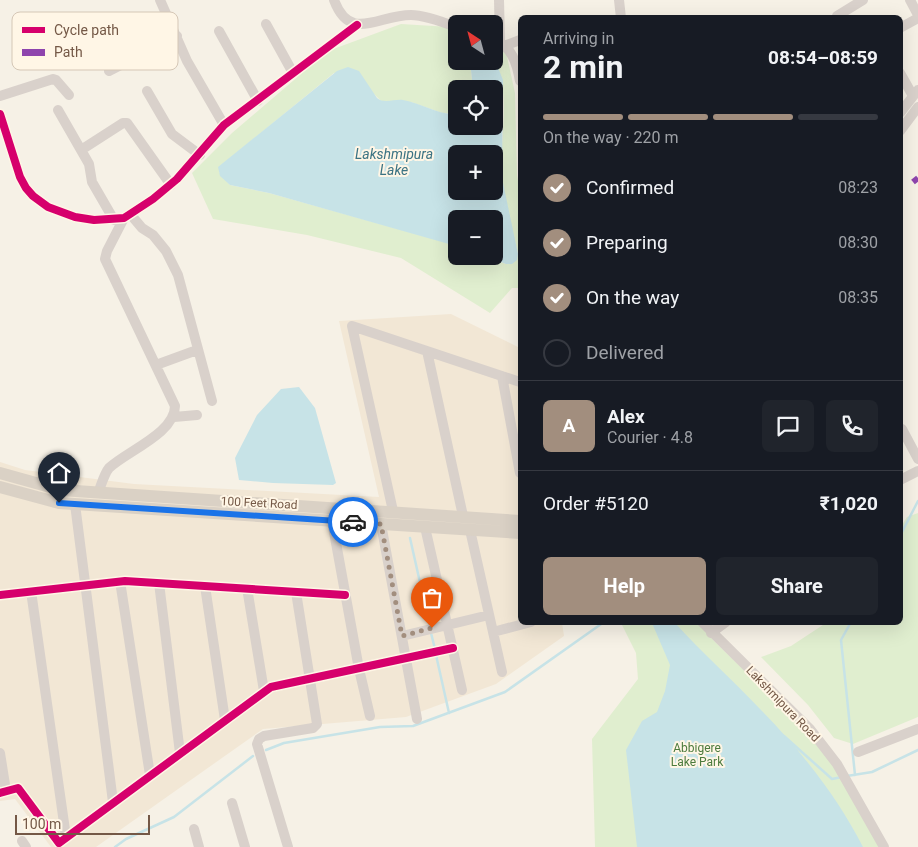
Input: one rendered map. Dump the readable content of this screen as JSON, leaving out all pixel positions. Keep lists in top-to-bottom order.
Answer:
{
  "streets": {
    "main road": ["100 Feet Road"],
    "street": ["Lakshmipura Road"]
  },
  "water": ["Lakshmipura Lake"],
  "parks": ["Abbigere Lake Park"],
  "legend": ["Cycle path", "Path"],
  "scale_bar": "100 m",
  "north": "top left",
  "page": {
    "map_buttons": ["+", "−"],
    "heading": ["2 min", "Arriving in", "08:54–08:59"],
    "panel": [
      "Alex",
      "Courier · 4.8",
      "Order #5120",
      "₹1,020"
    ],
    "bar": "On the way · 220 m",
    "list": [
      ["Confirmed", "08:23"],
      ["Preparing", "08:30"],
      ["On the way", "08:35"],
      "Delivered"
    ],
    "round": "A",
    "buttons": ["Help", "Share"],
    "scale": "100 m"
  }
}
